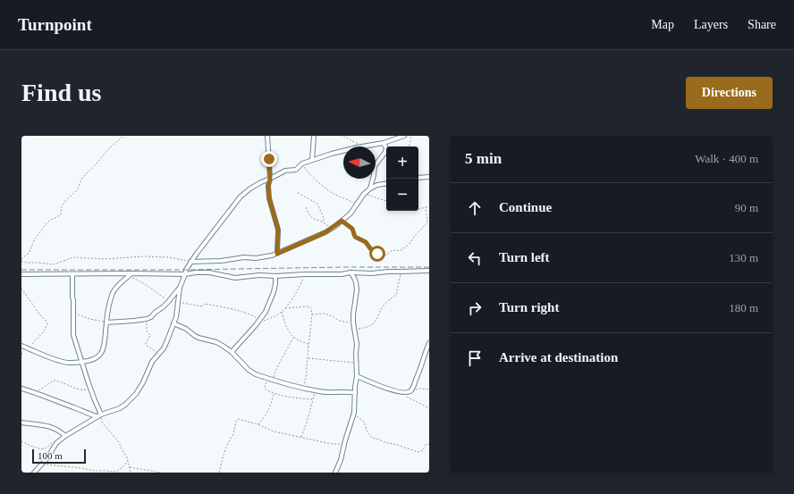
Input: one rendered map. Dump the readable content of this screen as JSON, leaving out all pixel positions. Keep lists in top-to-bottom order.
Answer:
{
  "scale_bar": "100 m",
  "north": "left",
  "page": {
    "header": "Turnpoint",
    "nav": ["Map", "Layers", "Share"],
    "buttons": "Directions",
    "title": "Find us",
    "heading": ["5 min", "Walk · 400 m"],
    "map_buttons": ["+", "−"],
    "list": [
      ["Continue", "90 m"],
      ["Turn left", "130 m"],
      ["Turn right", "180 m"],
      "Arrive at destination"
    ],
    "scale": "100 m"
  }
}
